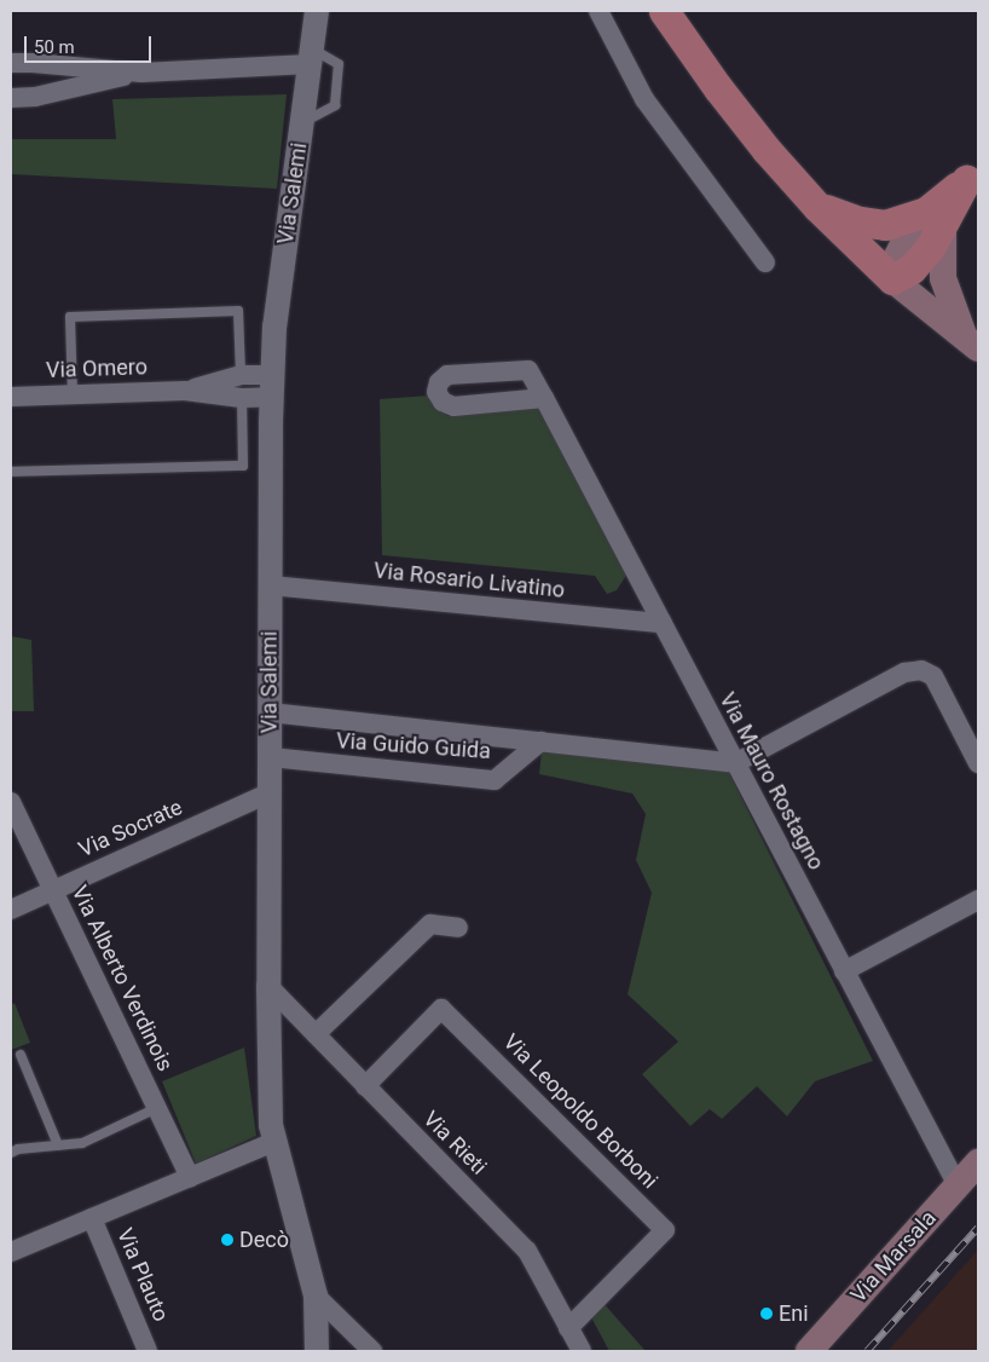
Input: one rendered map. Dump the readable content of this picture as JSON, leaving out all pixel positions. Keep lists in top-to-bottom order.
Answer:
{
  "streets": {
    "main road": ["Via Marsala"],
    "street": [
      "Via Salemi",
      "Via Omero",
      "Via Rosario Livatino",
      "Via Guido Guida",
      "Via Mauro Rostagno",
      "Via Socrate",
      "Via Alberto Verdinois",
      "Via Leopoldo Borboni",
      "Via Rieti",
      "Via Plauto"
    ]
  },
  "crossings": [
    ["Via Salemi", "Via Rosario Livatino"],
    ["Via Salemi", "Via Guido Guida"],
    ["Via Salemi", "Via Socrate"],
    ["Via Salemi", "Via Rieti"],
    ["Via Rosario Livatino", "Via Mauro Rostagno"],
    ["Via Guido Guida", "Via Mauro Rostagno"],
    ["Via Mauro Rostagno", "Via Marsala"],
    ["Via Socrate", "Via Alberto Verdinois"],
    ["Via Leopoldo Borboni", "Via Rieti"]
  ],
  "places": ["Decò", "Eni"],
  "scale_bar": "50 m"
}
